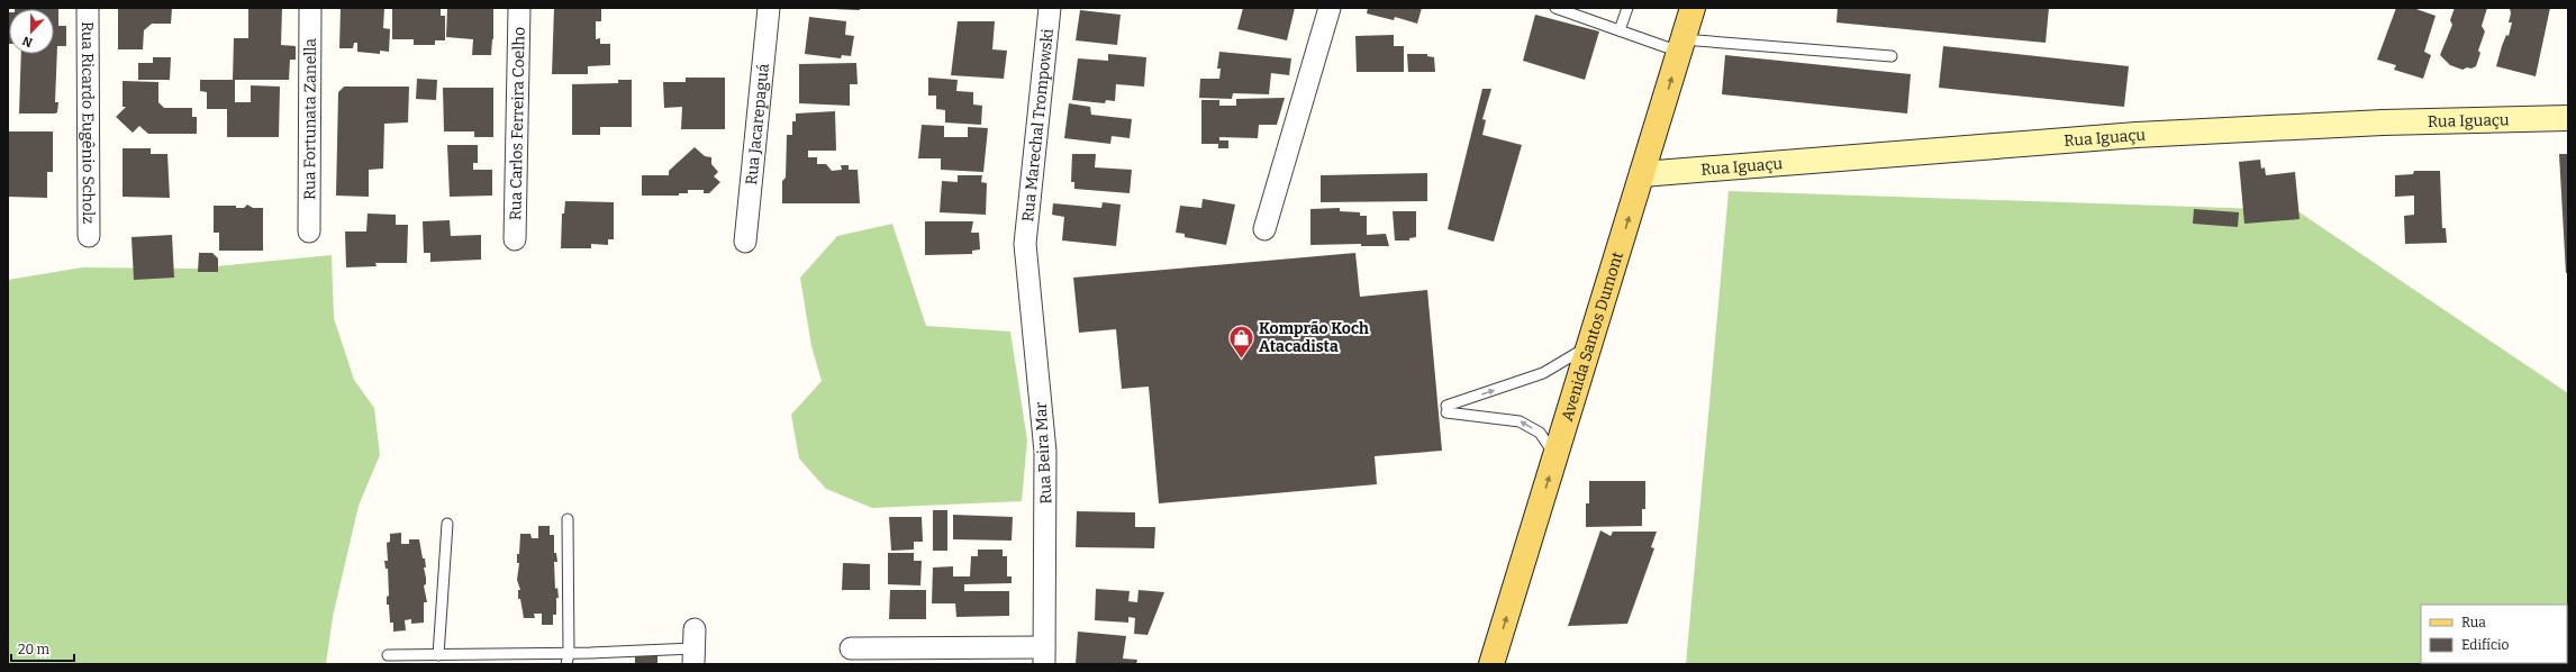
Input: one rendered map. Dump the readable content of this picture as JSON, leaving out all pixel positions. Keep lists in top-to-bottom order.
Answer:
{
  "streets": {
    "main road": ["Avenida Santos Dumont"],
    "street": [
      "Rua Fortunata Zanella",
      "Rua Iguaçu",
      "Rua Ricardo Eugênio Scholz",
      "Rua Carlos Ferreira Coelho",
      "Rua Jacarepaguá",
      "Rua Marechal Trompowski",
      "Rua Beira Mar"
    ]
  },
  "crossings": [
    ["Rua Iguaçu", "Avenida Santos Dumont"],
    ["Rua Marechal Trompowski", "Rua Beira Mar"]
  ],
  "one_way": ["Avenida Santos Dumont"],
  "places": {
    "shop": ["Komprão Koch Atacadista"]
  },
  "legend": ["Rua", "Edifício"],
  "scale_bar": "20 m",
  "north": "bottom"
}
